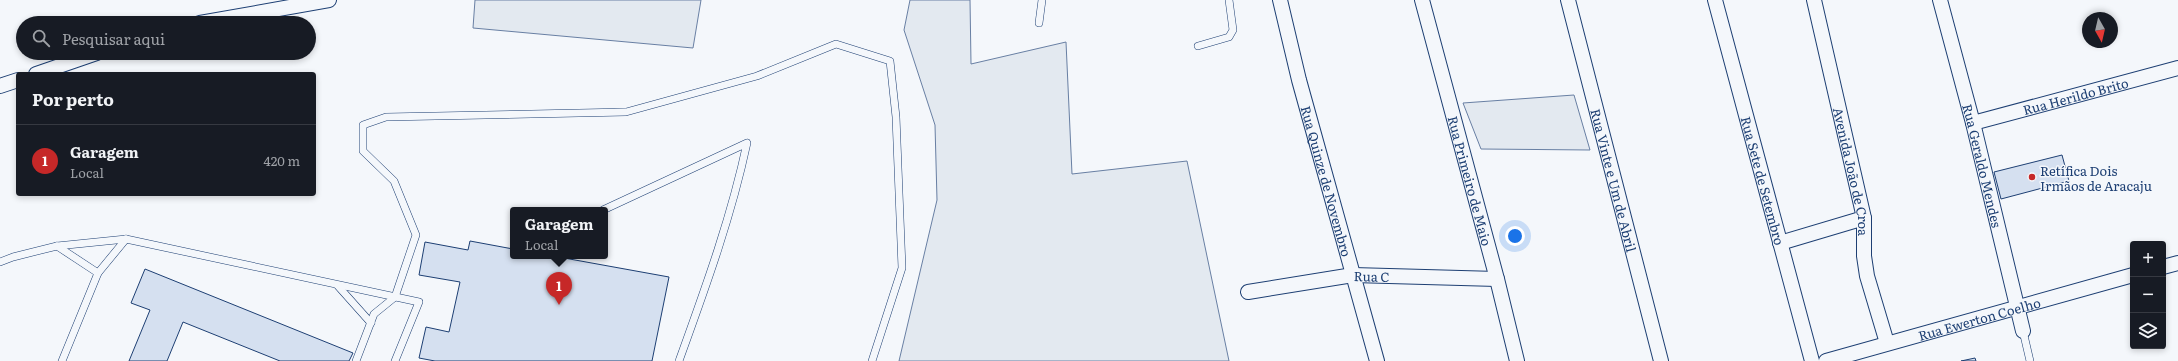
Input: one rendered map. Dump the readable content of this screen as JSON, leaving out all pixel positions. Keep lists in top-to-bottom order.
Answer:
{
  "streets": {
    "street": [
      "Rua Herildo Brito",
      "Rua Geraldo Mendes",
      "Avenida João de Croa",
      "Rua Primeiro de Maio",
      "Rua Vinte e Um de Abril",
      "Rua Quinze de Novembro",
      "Rua Sete de Setembro",
      "Rua C",
      "Rua Ewerton Coelho"
    ]
  },
  "crossings": [
    ["Rua Herildo Brito", "Rua Geraldo Mendes"],
    ["Rua Geraldo Mendes", "Rua Ewerton Coelho"],
    ["Avenida João de Croa", "Rua Ewerton Coelho"],
    ["Rua Primeiro de Maio", "Rua C"],
    ["Rua Quinze de Novembro", "Rua C"]
  ],
  "places": ["Retífica Dois Irmãos de Aracaju"],
  "north": "bottom",
  "page": {
    "search": "Pesquisar aqui",
    "heading": "Por perto",
    "list": [
      {
        "mark": "1",
        "name": "Garagem",
        "note": "Local",
        "value": "420 m"
      }
    ],
    "popup": ["Garagem", "Local"],
    "map_buttons": ["+", "−"],
    "pins": "1"
  }
}
